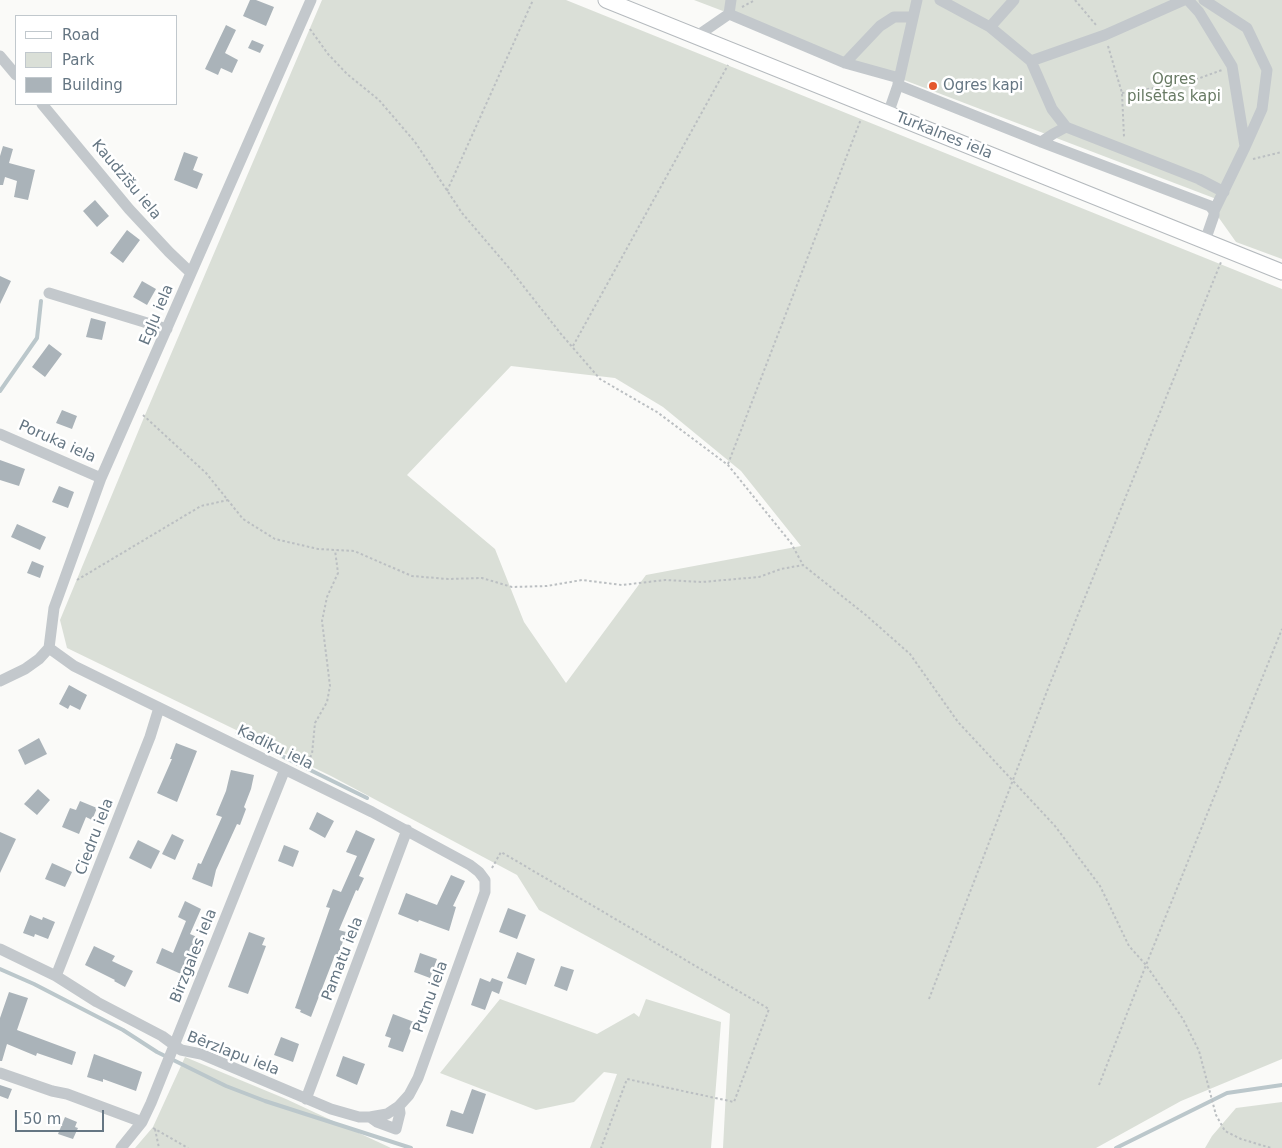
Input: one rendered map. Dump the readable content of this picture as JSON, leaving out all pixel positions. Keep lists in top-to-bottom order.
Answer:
{
  "streets": {
    "main road": ["Turkalnes iela"],
    "street": [
      "Kaudzīšu iela",
      "Egļu iela",
      "Poruka iela",
      "Kadiķu iela",
      "Ciedru iela",
      "Birzgales iela",
      "Pamatu iela",
      "Putnu iela",
      "Bērzlapu iela"
    ]
  },
  "crossings": [
    ["Kaudzīšu iela", "Egļu iela"],
    ["Egļu iela", "Poruka iela"],
    ["Egļu iela", "Kadiķu iela"],
    ["Kadiķu iela", "Ciedru iela"],
    ["Kadiķu iela", "Birzgales iela"],
    ["Kadiķu iela", "Pamatu iela"],
    ["Kadiķu iela", "Putnu iela"],
    ["Ciedru iela", "Bērzlapu iela"],
    ["Birzgales iela", "Bērzlapu iela"],
    ["Pamatu iela", "Bērzlapu iela"],
    ["Putnu iela", "Bērzlapu iela"]
  ],
  "parks": ["Ogres pilsētas kapi"],
  "places": ["Ogres kapi"],
  "legend": ["Road", "Park", "Building"],
  "scale_bar": "50 m"
}
